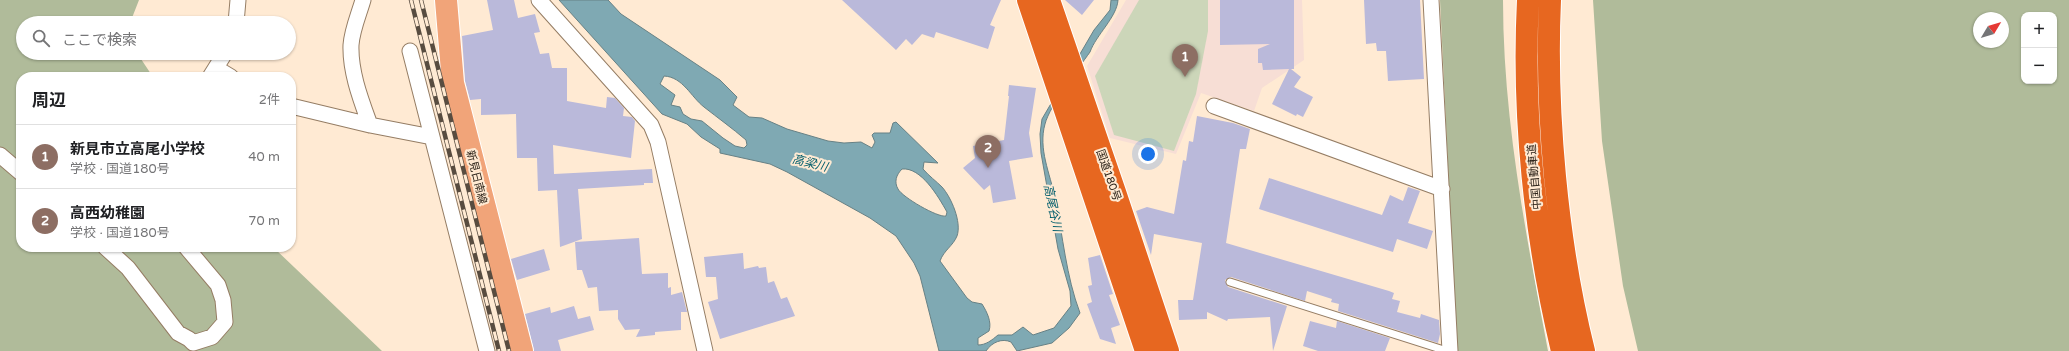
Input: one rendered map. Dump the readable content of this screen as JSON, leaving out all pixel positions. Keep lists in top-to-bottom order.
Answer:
{
  "streets": {
    "highway": ["国道180号", "中国自動車道"],
    "main road": ["新見日南線"]
  },
  "water": ["高梁川", "高尾谷川"],
  "north": "top right",
  "page": {
    "map_buttons": ["+", "−"],
    "search": "ここで検索",
    "pins": ["1", "2"],
    "heading": ["周辺", "2件"],
    "list": [
      {
        "mark": "1",
        "name": "新見市立高尾小学校",
        "note": "学校 · 国道180号",
        "value": "40 m"
      },
      {
        "mark": "2",
        "name": "高西幼稚園",
        "note": "学校 · 国道180号",
        "value": "70 m"
      }
    ]
  }
}
